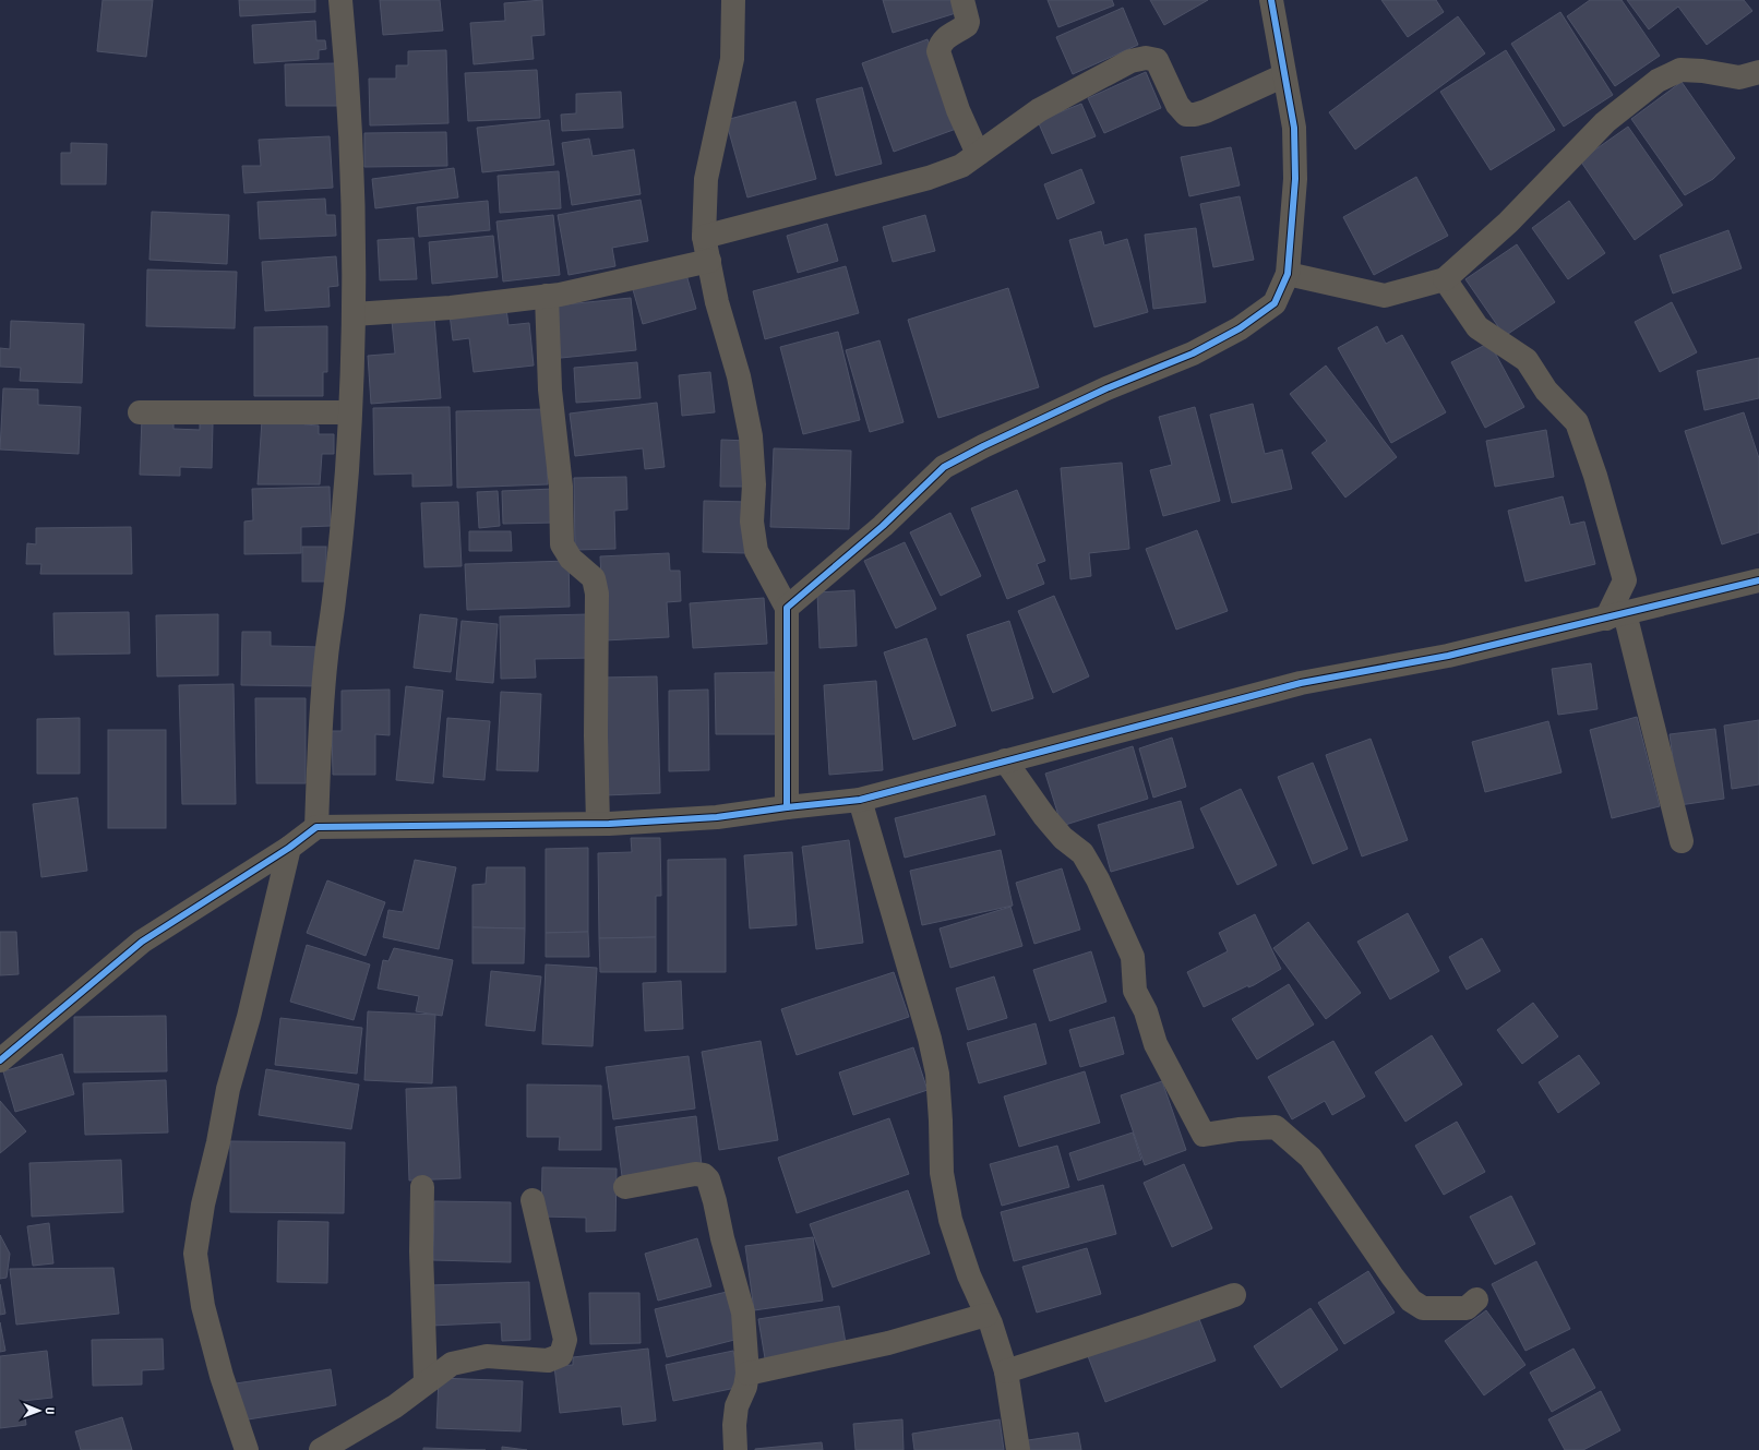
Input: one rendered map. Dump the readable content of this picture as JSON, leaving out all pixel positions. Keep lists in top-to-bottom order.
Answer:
{
  "north": "right"
}
